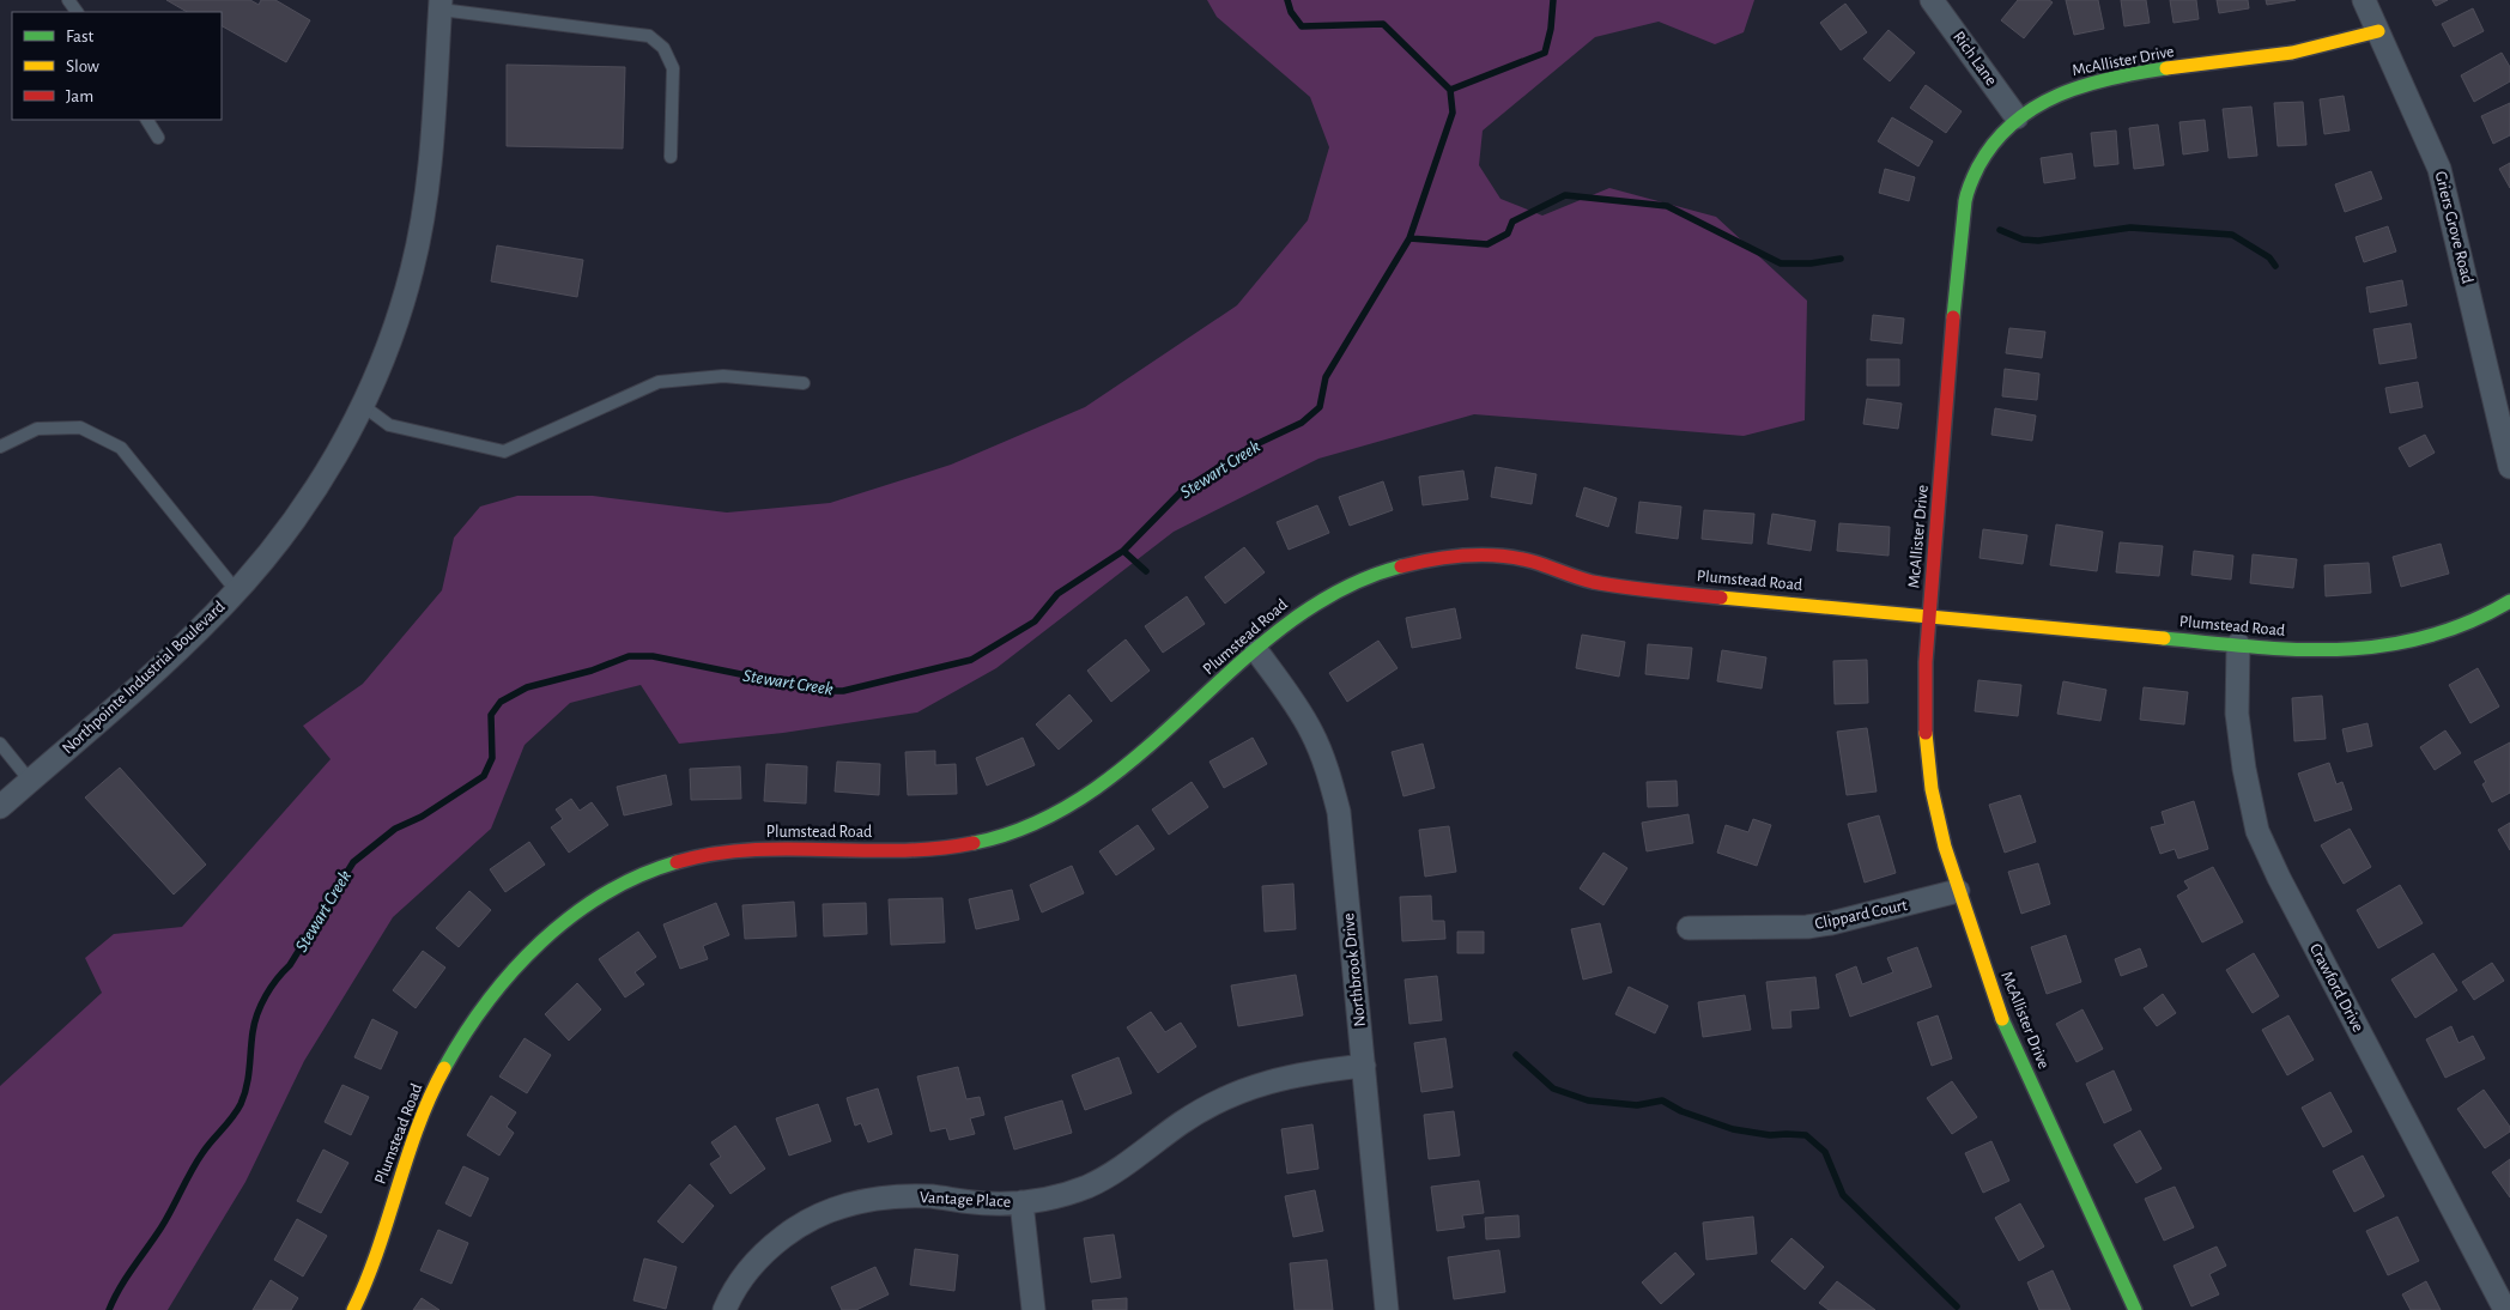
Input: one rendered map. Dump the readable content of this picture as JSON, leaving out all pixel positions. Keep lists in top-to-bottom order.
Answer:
{
  "streets": {
    "street": [
      "Rich Lane",
      "McAllister Drive",
      "Griers Grove Road",
      "Plumstead Road",
      "Northpointe Industrial Boulevard",
      "Clippard Court",
      "Northbrook Drive",
      "Crawford Drive",
      "Vantage Place"
    ]
  },
  "crossings": [
    ["Rich Lane", "McAllister Drive"],
    ["McAllister Drive", "Griers Grove Road"],
    ["McAllister Drive", "Plumstead Road"],
    ["McAllister Drive", "Clippard Court"],
    ["Plumstead Road", "Northbrook Drive"],
    ["Plumstead Road", "Crawford Drive"],
    ["Northbrook Drive", "Vantage Place"]
  ],
  "water": ["Stewart Creek"],
  "legend": ["Fast", "Slow", "Jam"]
}
